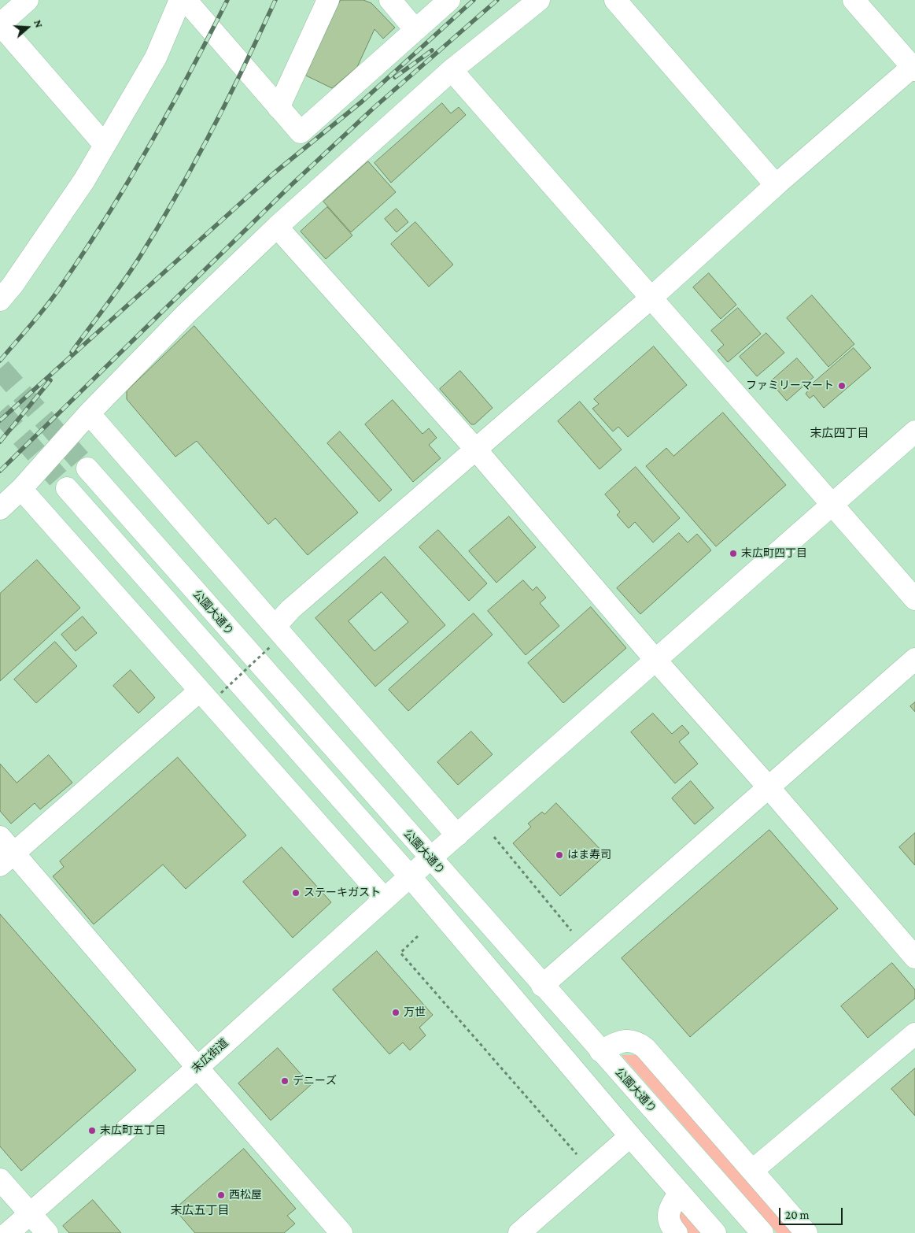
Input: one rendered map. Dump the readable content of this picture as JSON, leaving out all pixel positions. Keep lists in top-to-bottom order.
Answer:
{
  "streets": {
    "street": ["公園大通り", "末広街道"]
  },
  "crossings": [
    ["公園大通り", "末広街道"]
  ],
  "districts": ["末広四丁目", "末広五丁目"],
  "places": [
    "ファミリーマート",
    "末広町四丁目",
    "はま寿司",
    "ステーキガスト",
    "万世",
    "デニーズ",
    "末広町五丁目",
    "西松屋"
  ],
  "scale_bar": "20 m",
  "north": "right"
}
